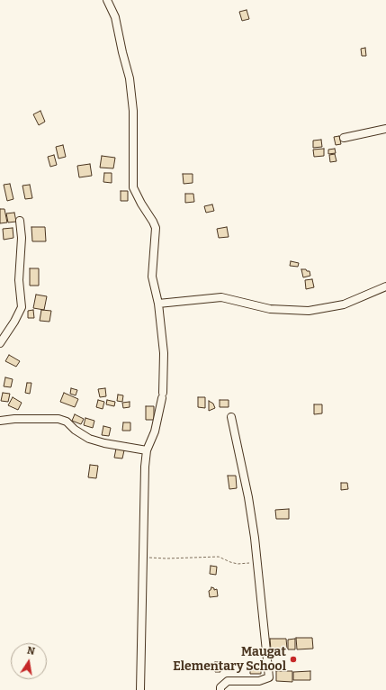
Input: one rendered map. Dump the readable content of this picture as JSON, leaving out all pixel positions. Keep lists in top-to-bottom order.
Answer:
{
  "places": ["Maugat Elementary School"],
  "north": "top"
}
